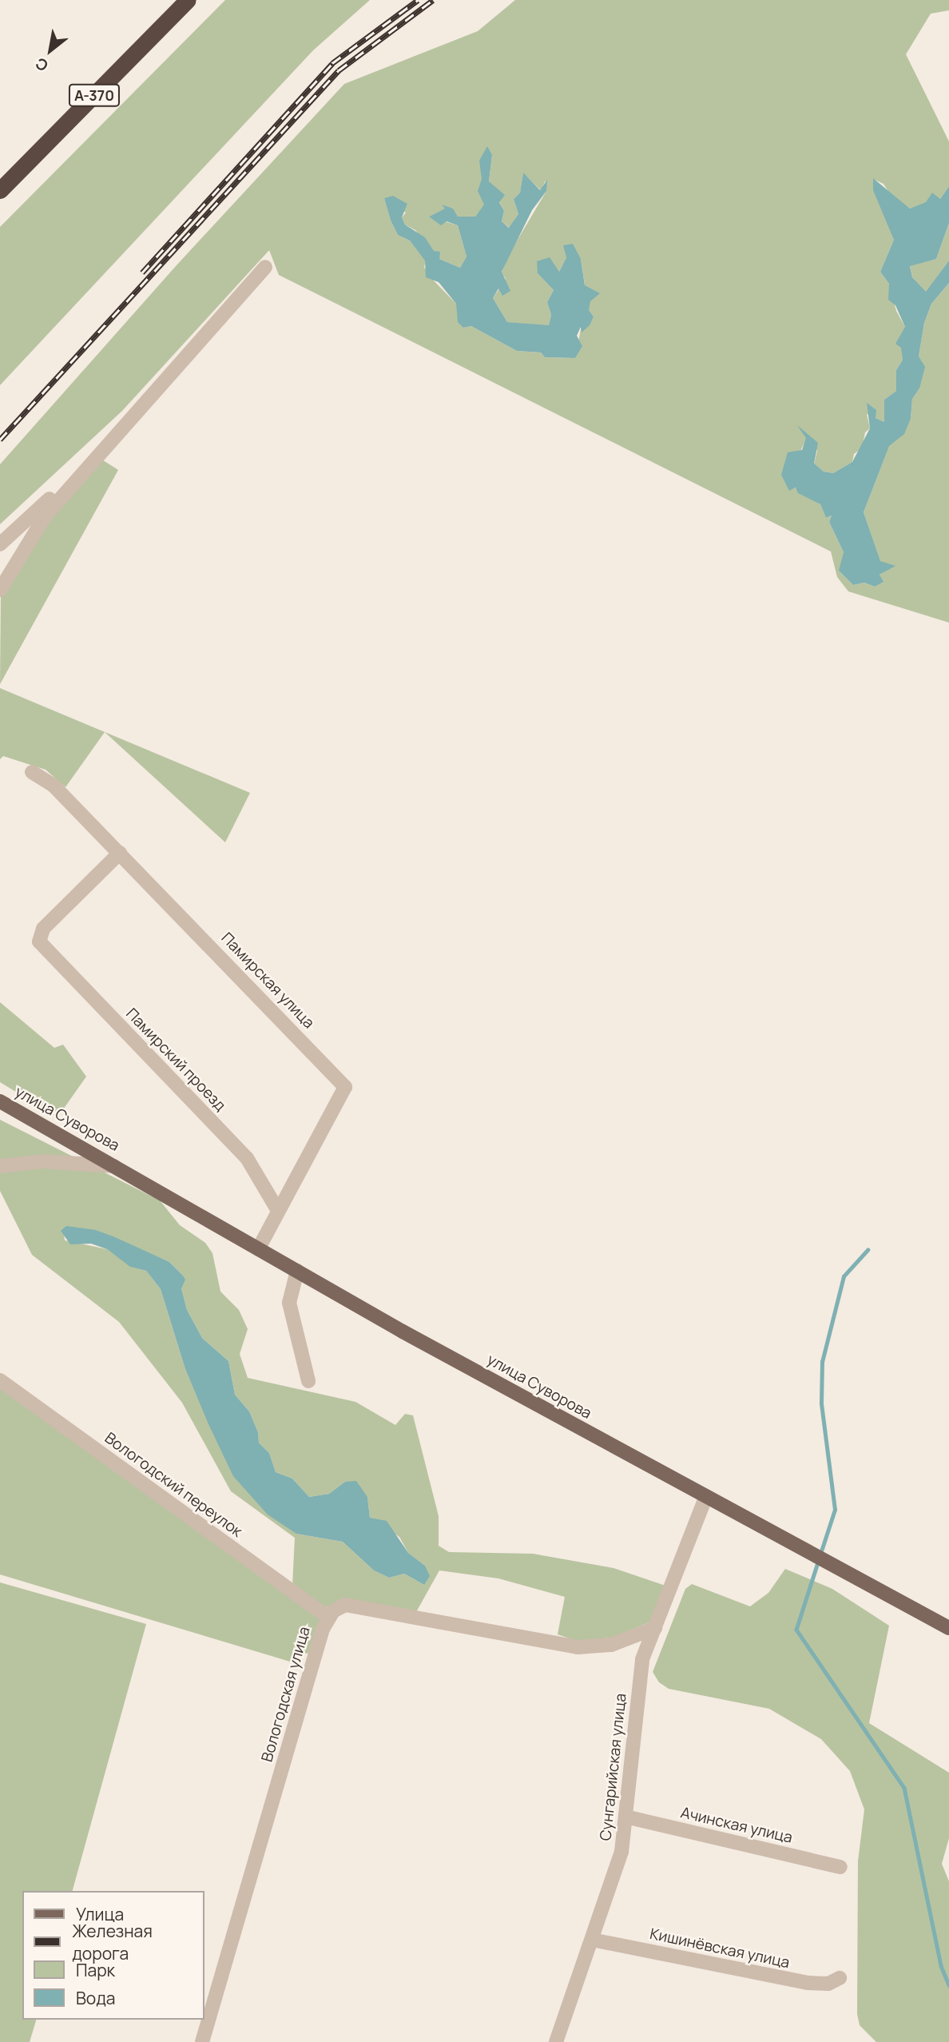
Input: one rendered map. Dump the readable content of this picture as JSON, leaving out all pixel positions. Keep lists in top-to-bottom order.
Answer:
{
  "streets": {
    "highway": ["А-370"],
    "main road": ["улица Суворова"],
    "street": [
      "Памирская улица",
      "Памирский проезд",
      "Вологодский переулок",
      "Вологодская улица",
      "Сунгарийская улица",
      "Ачинская улица",
      "Кишинёвская улица"
    ]
  },
  "crossings": [
    ["Памирская улица", "Памирский проезд"],
    ["Памирская улица", "улица Суворова"],
    ["улица Суворова", "Сунгарийская улица"],
    ["Вологодский переулок", "Вологодская улица"],
    ["Вологодская улица", "Сунгарийская улица"],
    ["Сунгарийская улица", "Ачинская улица"],
    ["Сунгарийская улица", "Кишинёвская улица"]
  ],
  "legend": [
    "Улица",
    "Железная дорога",
    "Парк",
    "Вода"
  ],
  "north": "bottom left"
}
